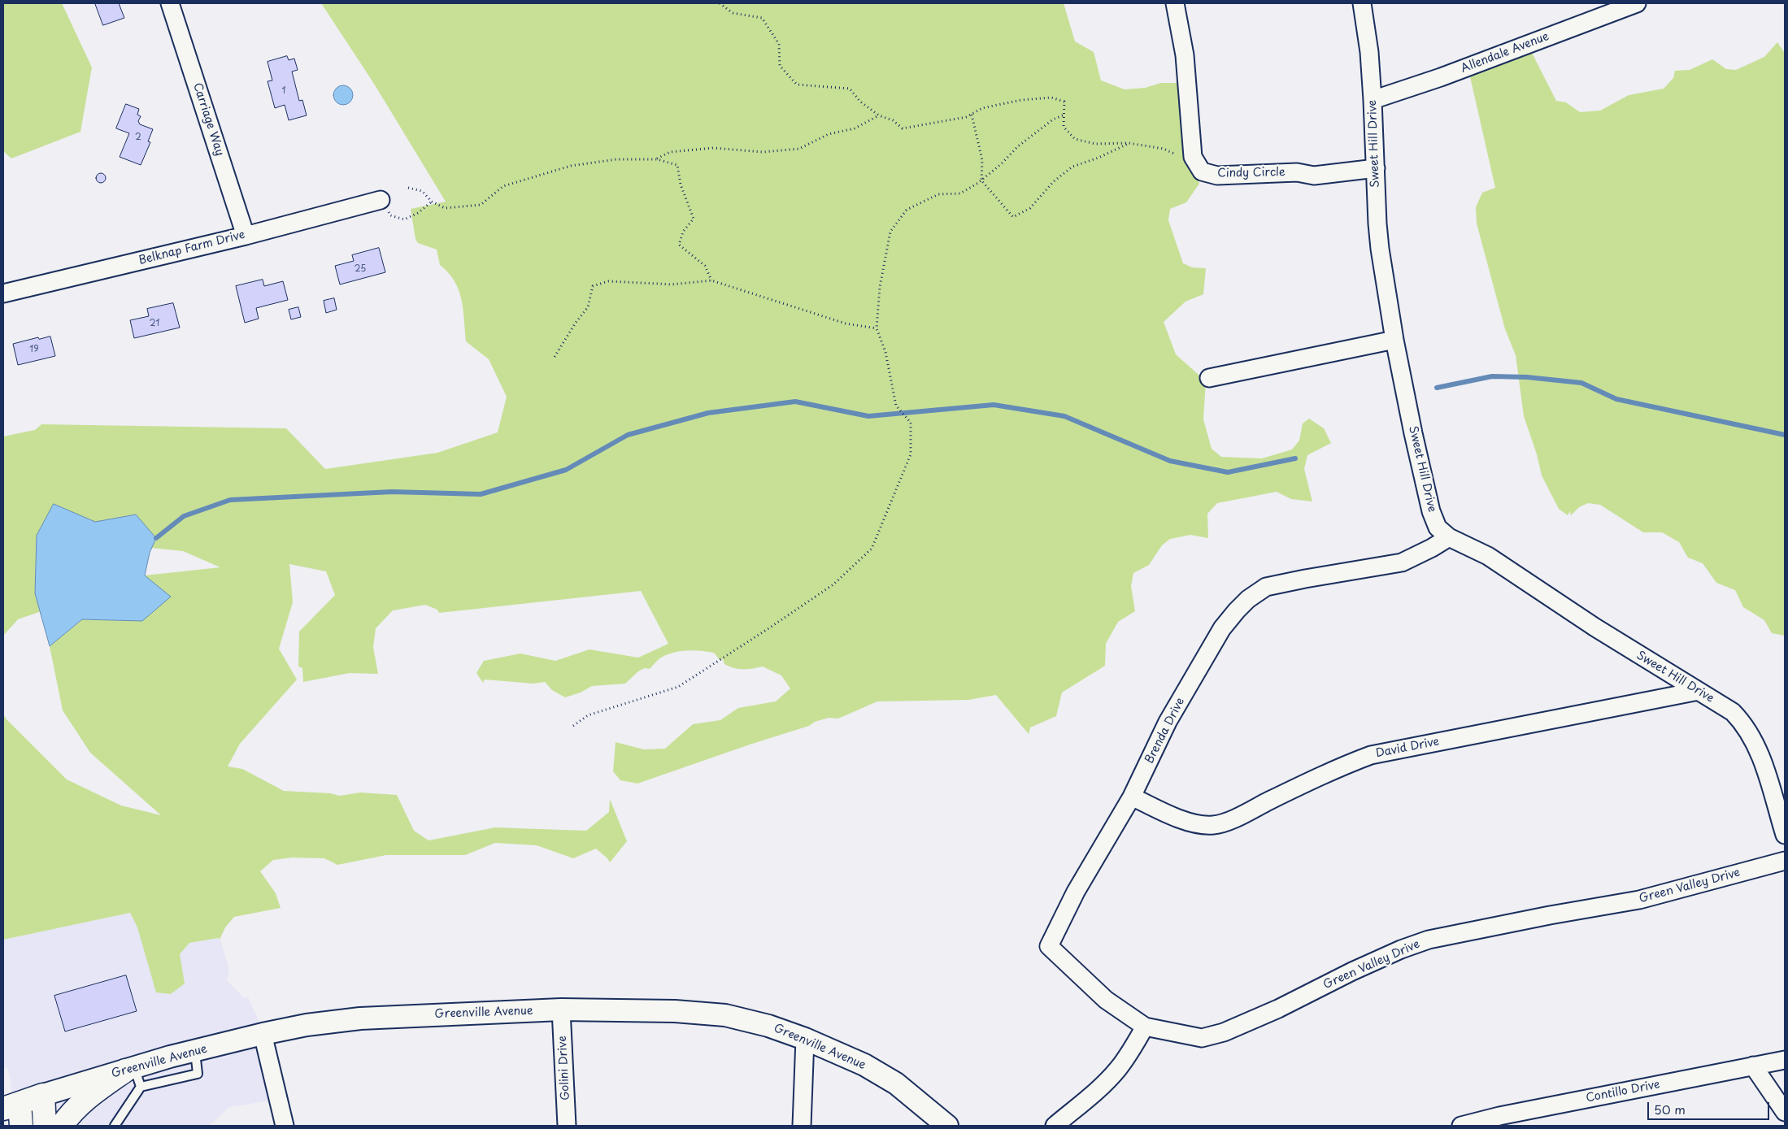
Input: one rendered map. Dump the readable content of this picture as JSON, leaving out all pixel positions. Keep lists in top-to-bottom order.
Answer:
{
  "streets": {
    "main road": ["Greenville Avenue"],
    "street": [
      "Allendale Avenue",
      "Carriage Way",
      "Sweet Hill Drive",
      "Cindy Circle",
      "Belknap Farm Drive",
      "Brenda Drive",
      "David Drive",
      "Green Valley Drive",
      "Golini Drive",
      "Contillo Drive"
    ]
  },
  "crossings": [
    ["Allendale Avenue", "Sweet Hill Drive"],
    ["Carriage Way", "Belknap Farm Drive"],
    ["Sweet Hill Drive", "Cindy Circle"],
    ["Sweet Hill Drive", "Brenda Drive"],
    ["Sweet Hill Drive", "David Drive"],
    ["Brenda Drive", "David Drive"],
    ["Brenda Drive", "Green Valley Drive"],
    ["Greenville Avenue", "Golini Drive"]
  ],
  "house_numbers": [
    "1",
    "2",
    "25",
    "21",
    "19"
  ],
  "scale_bar": "50 m"
}
